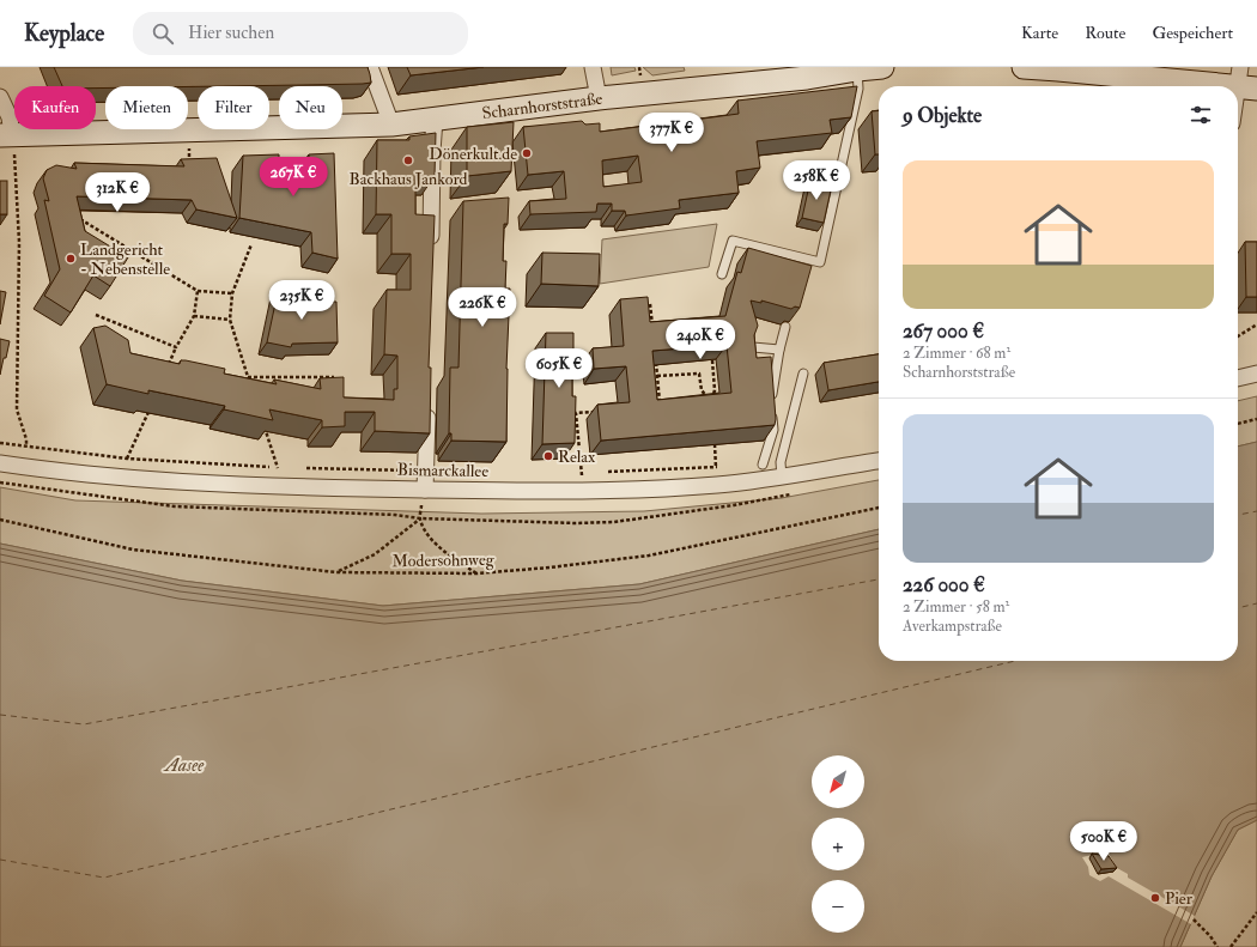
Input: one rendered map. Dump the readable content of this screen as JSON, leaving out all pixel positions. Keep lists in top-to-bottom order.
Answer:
{
  "streets": {
    "street": ["Scharnhorststraße", "Bismarckallee"],
    "path": ["Modersohnweg"]
  },
  "water": ["Aasee"],
  "places": [
    "Dönerkult.de",
    "Backhaus Jankord",
    "Landgericht - Nebenstelle",
    "Relax",
    "Pier"
  ],
  "north": "bottom left",
  "page": {
    "header": "Keyplace",
    "search": "Hier suchen",
    "nav": ["Karte", "Route", "Gespeichert"],
    "chip": [
      "Kaufen",
      "Mieten",
      "Filter",
      "Neu"
    ],
    "heading": "9 Objekte",
    "price": [
      "377K €",
      "267K €",
      "258K €",
      "312K €",
      "235K €",
      "226K €",
      "240K €",
      "605K €",
      "500K €"
    ],
    "list": [
      {
        "name": "267 000 €",
        "note": "2 Zimmer · 68 m² · Scharnhorststraße"
      },
      {
        "name": "226 000 €",
        "note": "2 Zimmer · 58 m² · Averkampstraße"
      }
    ],
    "map_buttons": ["+", "−"]
  }
}
